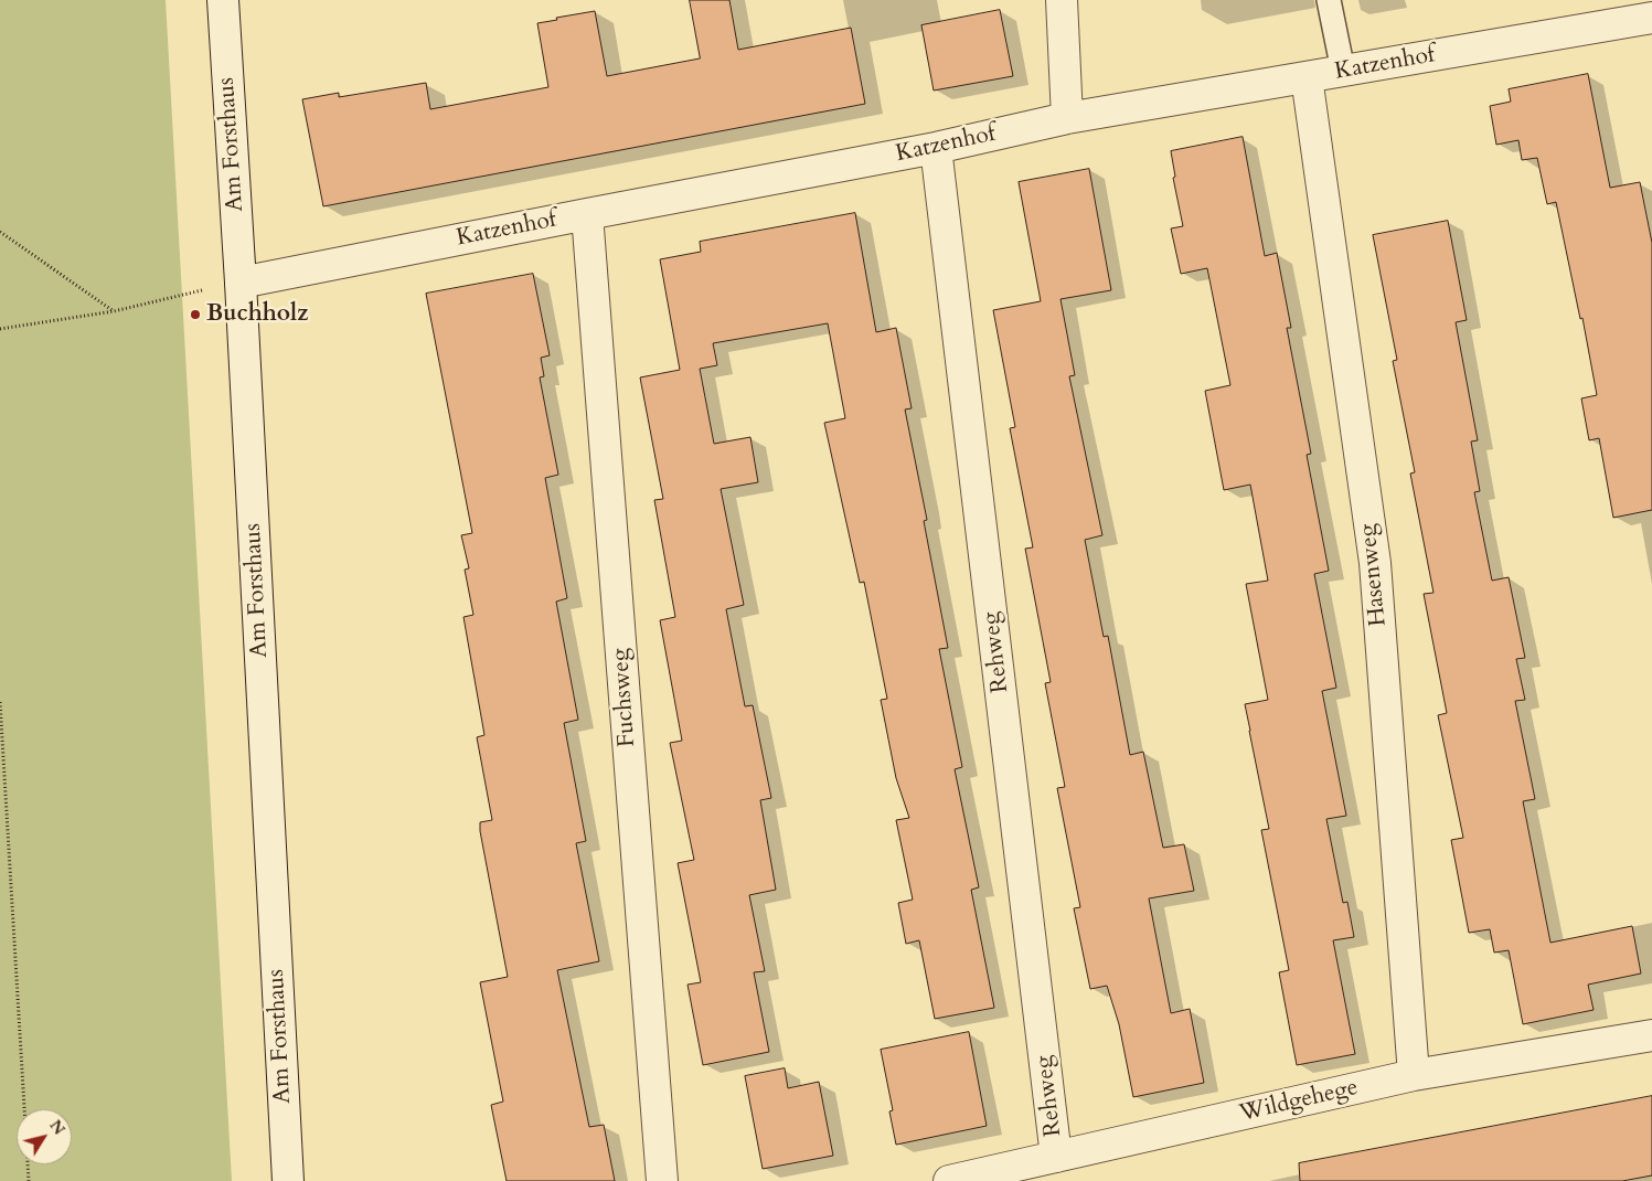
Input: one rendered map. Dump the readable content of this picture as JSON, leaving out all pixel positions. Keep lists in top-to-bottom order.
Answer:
{
  "streets": {
    "street": [
      "Katzenhof",
      "Am Forsthaus",
      "Hasenweg",
      "Rehweg",
      "Fuchsweg",
      "Wildgehege"
    ]
  },
  "crossings": [
    ["Katzenhof", "Am Forsthaus"],
    ["Katzenhof", "Hasenweg"],
    ["Katzenhof", "Rehweg"],
    ["Katzenhof", "Fuchsweg"],
    ["Hasenweg", "Wildgehege"],
    ["Rehweg", "Wildgehege"]
  ],
  "places": ["Buchholz"],
  "north": "top right"
}
